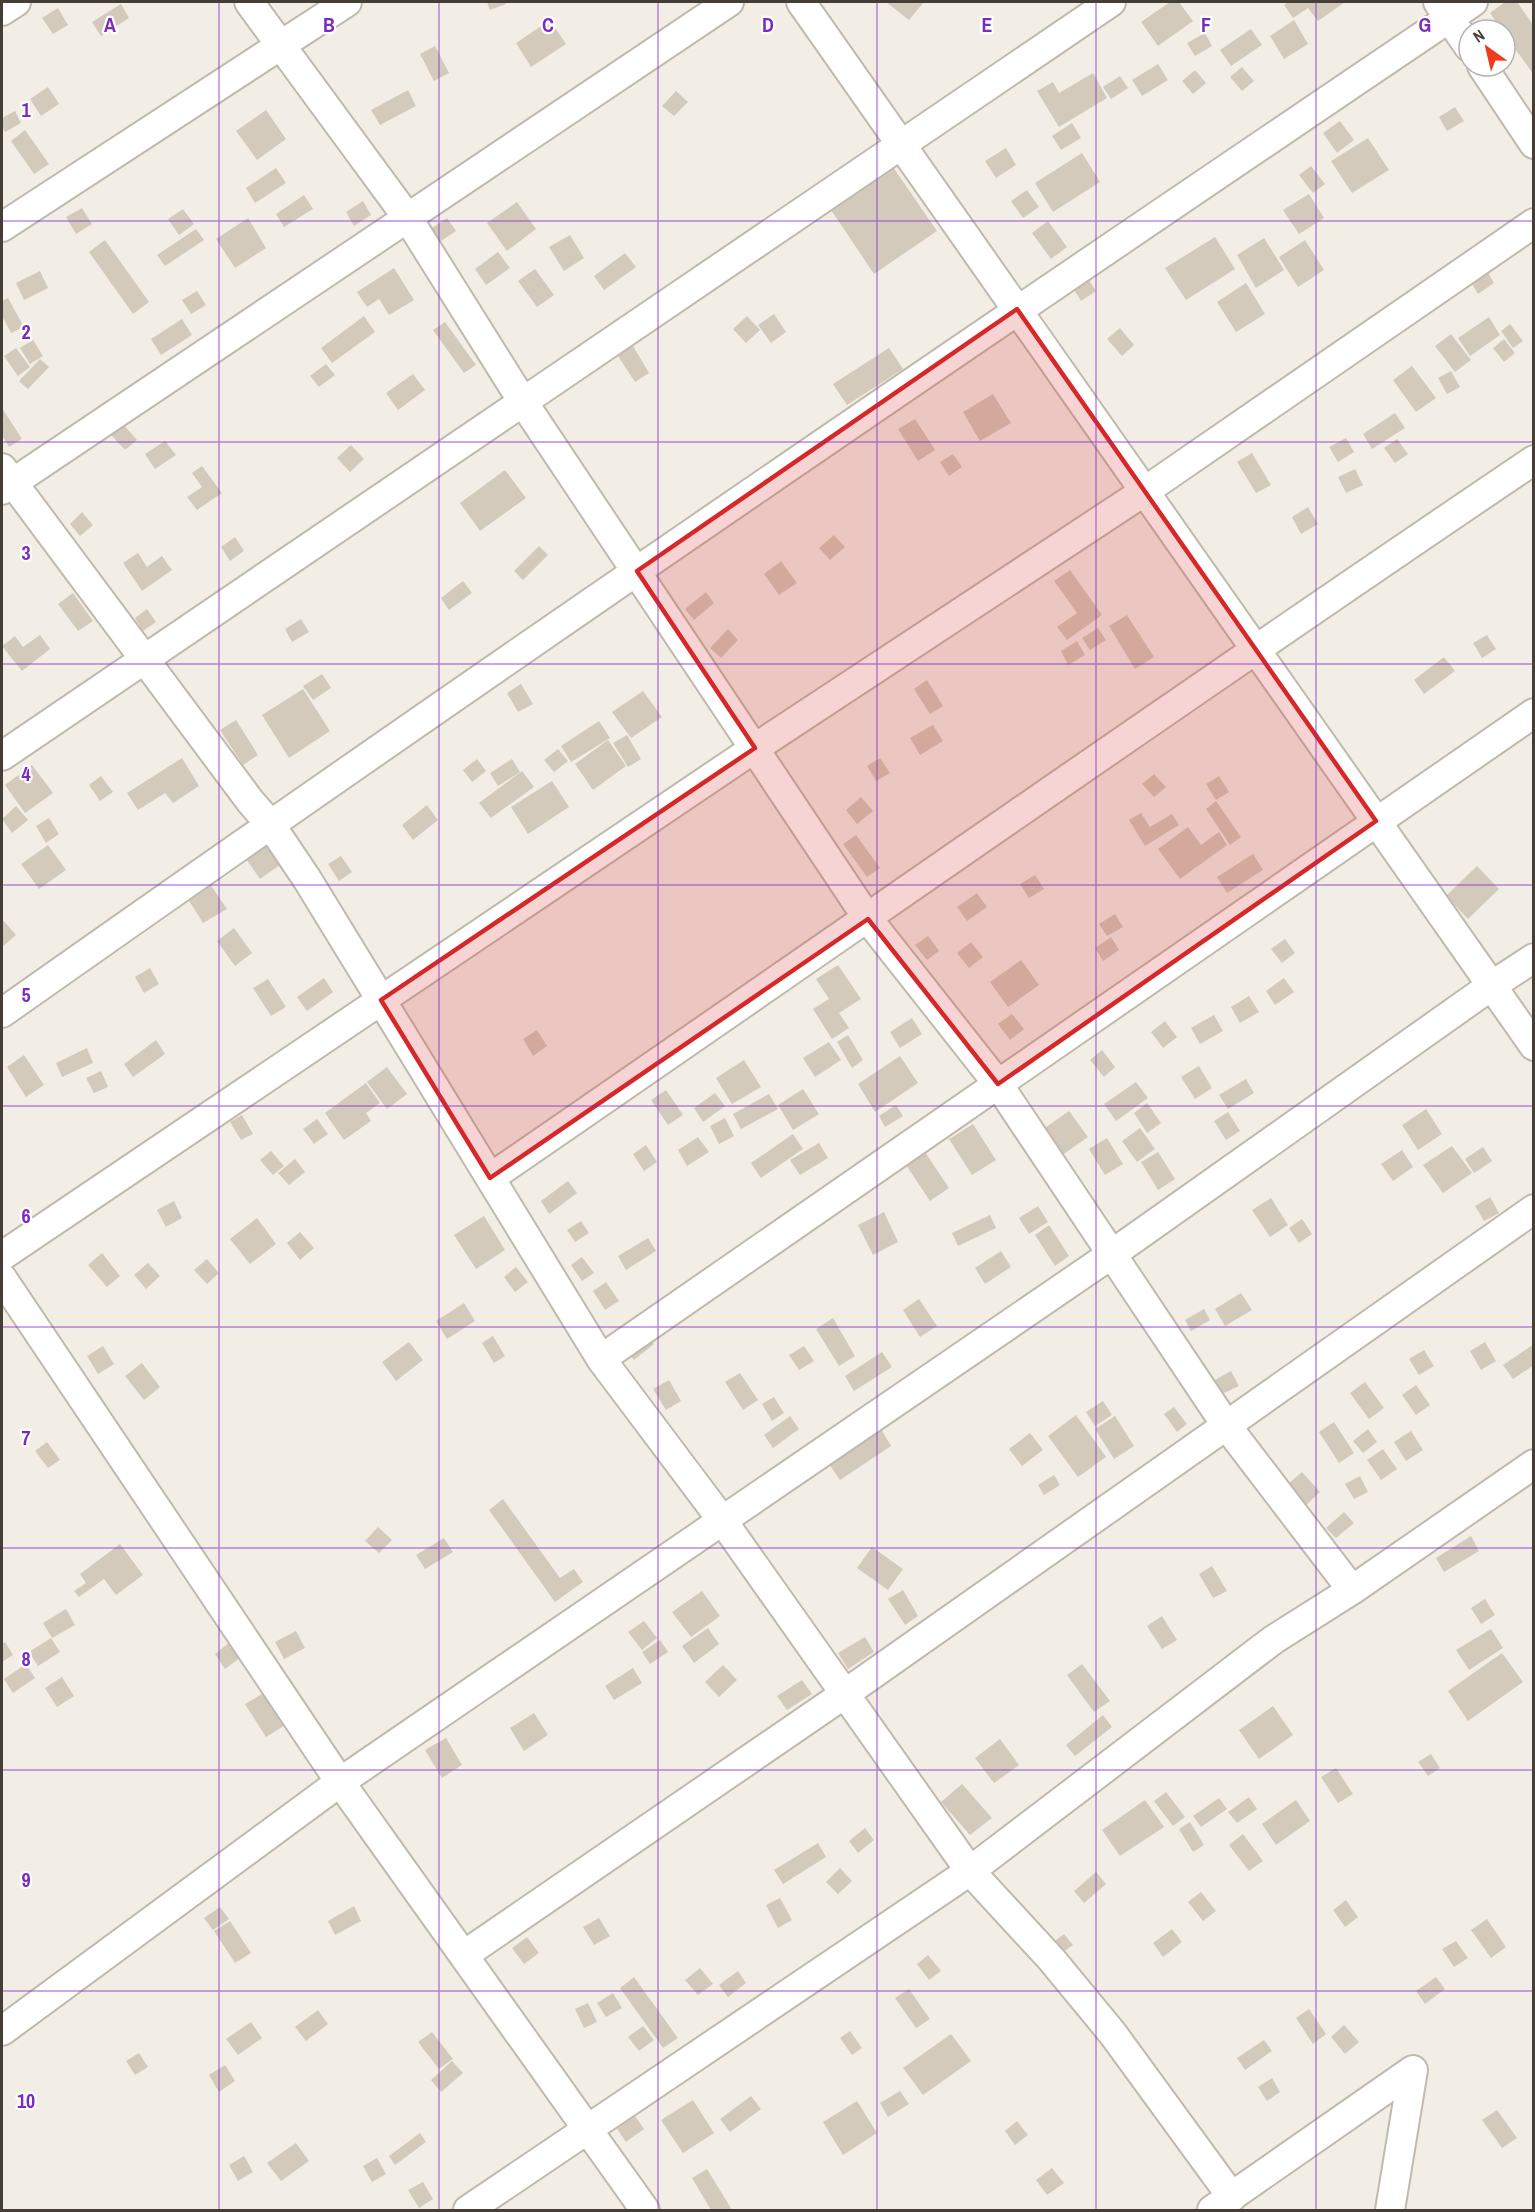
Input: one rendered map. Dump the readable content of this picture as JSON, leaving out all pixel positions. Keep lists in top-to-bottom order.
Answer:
{
  "north": "top left",
  "grid": {
    "columns": [
      "A",
      "B",
      "C",
      "D",
      "E",
      "F",
      "G"
    ],
    "rows": [
      "1",
      "2",
      "3",
      "4",
      "5",
      "6",
      "7",
      "8",
      "9",
      "10"
    ]
  }
}
